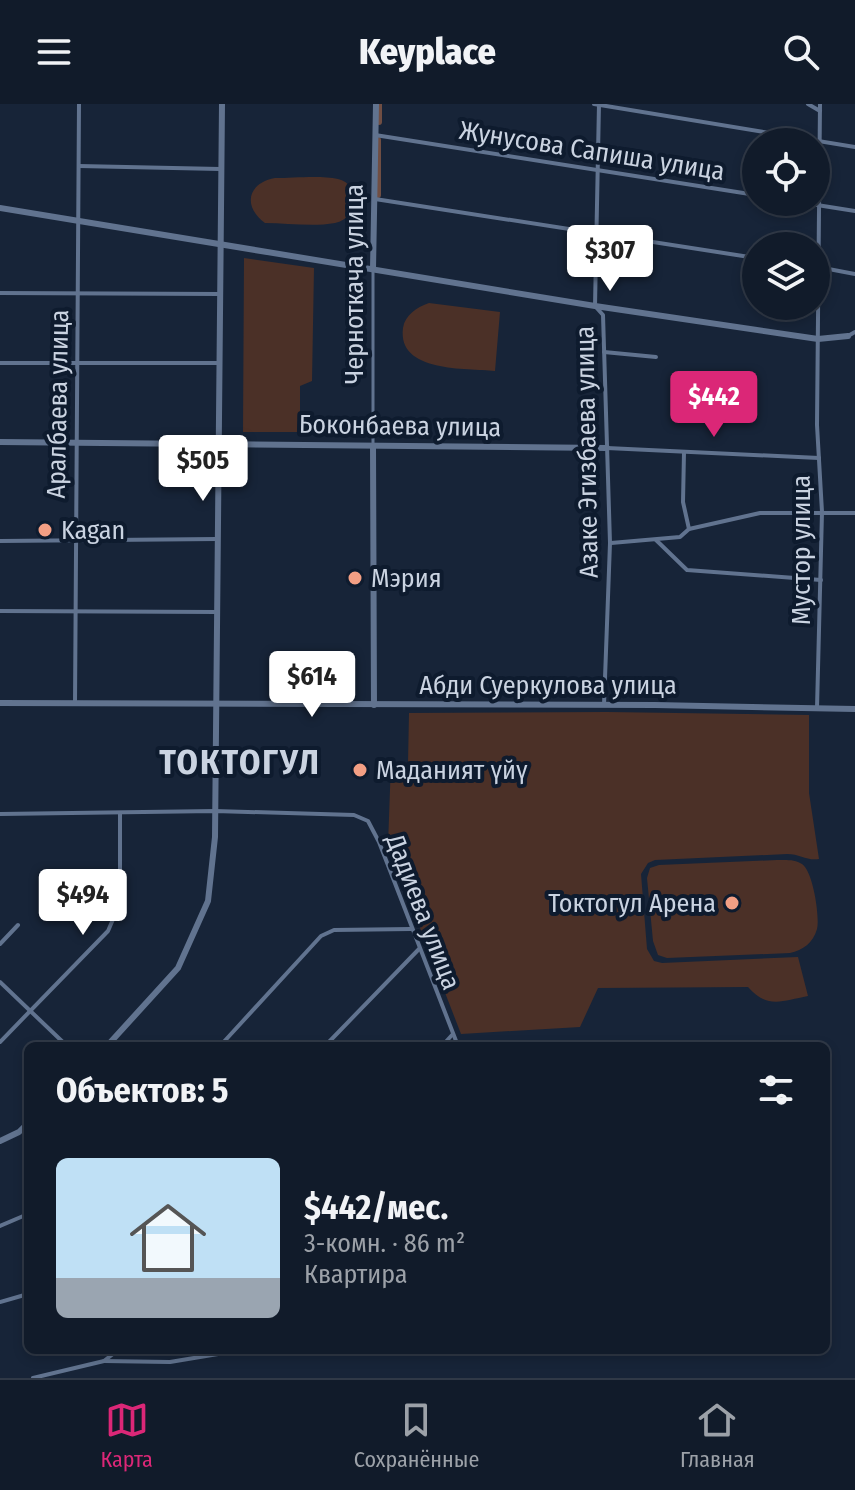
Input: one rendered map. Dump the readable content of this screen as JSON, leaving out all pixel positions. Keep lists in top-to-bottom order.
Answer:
{
  "streets": {
    "street": [
      "Жунусова Сапиша улица",
      "Черноткача улица",
      "Аралбаева улица",
      "Боконбаева улица",
      "Азаке Эгизбаева улица",
      "Мустор улица",
      "Абди Суеркулова улица",
      "Дадиева улица"
    ]
  },
  "crossings": [
    ["Жунусова Сапиша улица", "Черноткача улица"],
    ["Жунусова Сапиша улица", "Азаке Эгизбаева улица"],
    ["Черноткача улица", "Боконбаева улица"],
    ["Черноткача улица", "Абди Суеркулова улица"],
    ["Аралбаева улица", "Боконбаева улица"],
    ["Аралбаева улица", "Абди Суеркулова улица"],
    ["Боконбаева улица", "Азаке Эгизбаева улица"],
    ["Азаке Эгизбаева улица", "Абди Суеркулова улица"],
    ["Мустор улица", "Абди Суеркулова улица"]
  ],
  "districts": ["ТОКТОГУЛ"],
  "places": [
    "Kagan",
    "Мэрия",
    "Маданият үйү",
    "Токтогул Арена"
  ],
  "page": {
    "header": "Keyplace",
    "price": [
      "$307",
      "$442",
      "$505",
      "$614",
      "$494"
    ],
    "heading": "Объектов: 5",
    "list": [
      {
        "name": "$442/мес.",
        "note": "3-комн. · 86 m² · Квартира"
      }
    ],
    "tabs": ["Карта", "Сохранённые", "Главная"]
  }
}
